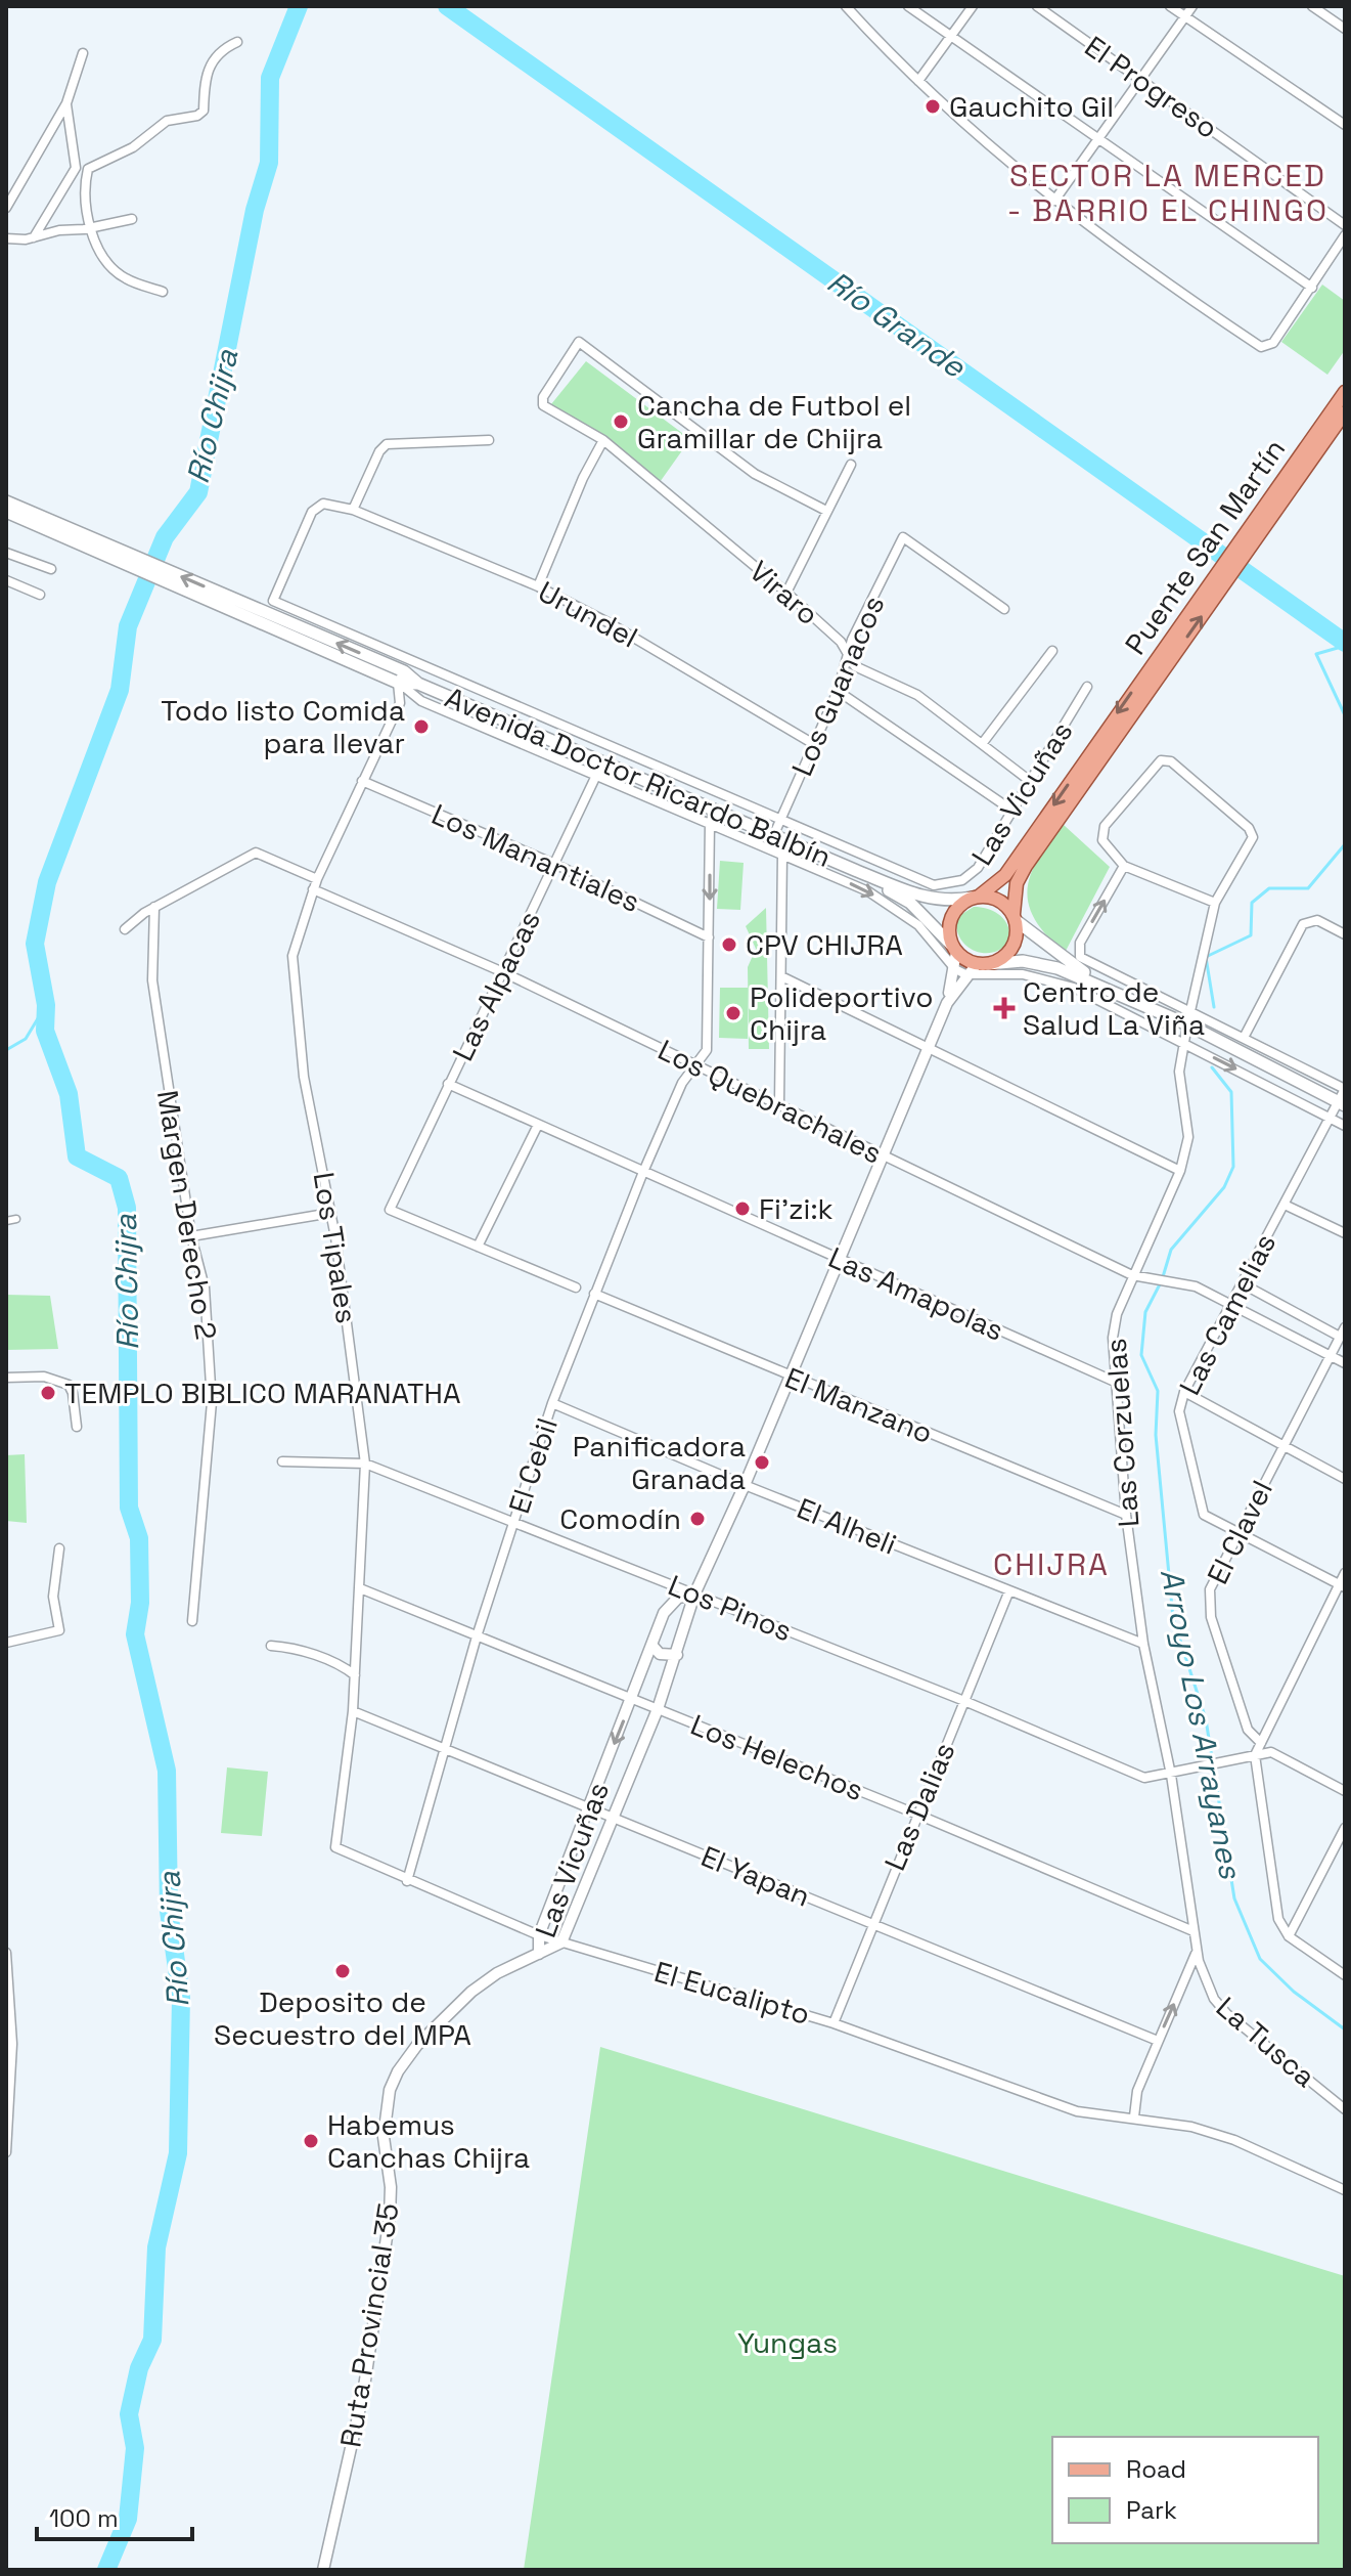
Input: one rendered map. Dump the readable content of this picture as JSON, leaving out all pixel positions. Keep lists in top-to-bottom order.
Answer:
{
  "streets": {
    "main road": ["Puente San Martín", "Avenida Doctor Ricardo Balbín"],
    "street": [
      "El Progreso",
      "Viraro",
      "Urundel",
      "Los Guanacos",
      "Las Vicuñas",
      "Los Manantiales",
      "Las Alpacas",
      "Los Quebrachales",
      "Margen Derecho 2",
      "Los Tipales",
      "Las Amapolas",
      "Las Camelias",
      "El Manzano",
      "Las Corzuelas",
      "El Cebil",
      "El Alheli",
      "El Clavel",
      "Los Pinos",
      "Los Helechos",
      "Las Dalias",
      "El Yapan",
      "El Eucalipto",
      "La Tusca",
      "Ruta Provincial 35"
    ]
  },
  "crossings": [
    ["Viraro", "Los Guanacos"],
    ["Viraro", "Las Vicuñas"],
    ["Urundel", "Los Guanacos"],
    ["Los Guanacos", "Avenida Doctor Ricardo Balbín"],
    ["Los Guanacos", "Las Vicuñas"],
    ["Avenida Doctor Ricardo Balbín", "Las Alpacas"],
    ["Avenida Doctor Ricardo Balbín", "Los Tipales"],
    ["Avenida Doctor Ricardo Balbín", "El Cebil"],
    ["Las Vicuñas", "Los Quebrachales"],
    ["Las Vicuñas", "Las Amapolas"],
    ["Las Vicuñas", "El Manzano"],
    ["Las Vicuñas", "El Alheli"],
    ["Las Vicuñas", "Los Pinos"],
    ["Las Vicuñas", "Los Helechos"],
    ["Las Vicuñas", "El Yapan"],
    ["Las Vicuñas", "El Eucalipto"],
    ["Las Vicuñas", "Ruta Provincial 35"],
    ["Los Manantiales", "Las Alpacas"],
    ["Los Manantiales", "Los Tipales"],
    ["Los Manantiales", "El Cebil"],
    ["Las Alpacas", "Los Quebrachales"],
    ["Las Alpacas", "Las Amapolas"],
    ["Los Quebrachales", "Margen Derecho 2"],
    ["Los Quebrachales", "Los Tipales"],
    ["Los Quebrachales", "Las Camelias"],
    ["Los Quebrachales", "Las Corzuelas"],
    ["Los Quebrachales", "El Cebil"],
    ["Los Quebrachales", "El Clavel"],
    ["Los Tipales", "Los Pinos"],
    ["Los Tipales", "Los Helechos"],
    ["Los Tipales", "El Yapan"],
    ["Los Tipales", "El Eucalipto"],
    ["Las Amapolas", "Las Corzuelas"],
    ["Las Amapolas", "El Cebil"],
    ["Las Camelias", "El Clavel"],
    ["El Manzano", "Las Corzuelas"],
    ["El Manzano", "El Cebil"],
    ["Las Corzuelas", "El Alheli"],
    ["Las Corzuelas", "Los Pinos"],
    ["Las Corzuelas", "La Tusca"],
    ["El Cebil", "El Alheli"],
    ["El Cebil", "Los Pinos"],
    ["El Cebil", "Los Helechos"],
    ["El Cebil", "El Yapan"],
    ["El Cebil", "El Eucalipto"],
    ["El Alheli", "Las Dalias"],
    ["Los Pinos", "Las Dalias"],
    ["Los Helechos", "Las Dalias"],
    ["Los Helechos", "La Tusca"],
    ["Las Dalias", "El Yapan"],
    ["Las Dalias", "El Eucalipto"]
  ],
  "districts": ["SECTOR LA MERCED - BARRIO EL CHINGO", "CHIJRA"],
  "water": ["Río Grande", "Río Chijra", "Arroyo Los Arrayanes"],
  "parks": ["Yungas"],
  "places": {
    "other": [
      "Gauchito Gil",
      "Cancha de Futbol el Gramillar de Chijra",
      "Todo listo Comida para llevar",
      "CPV CHIJRA",
      "Polideportivo Chijra",
      "Fi'zi:k",
      "TEMPLO BIBLICO MARANATHA",
      "Panificadora Granada",
      "Comodín",
      "Deposito de Secuestro del MPA",
      "Habemus Canchas Chijra"
    ],
    "health": ["Centro de Salud La Viña"]
  },
  "legend": ["Road", "Park"],
  "scale_bar": "100 m"
}
